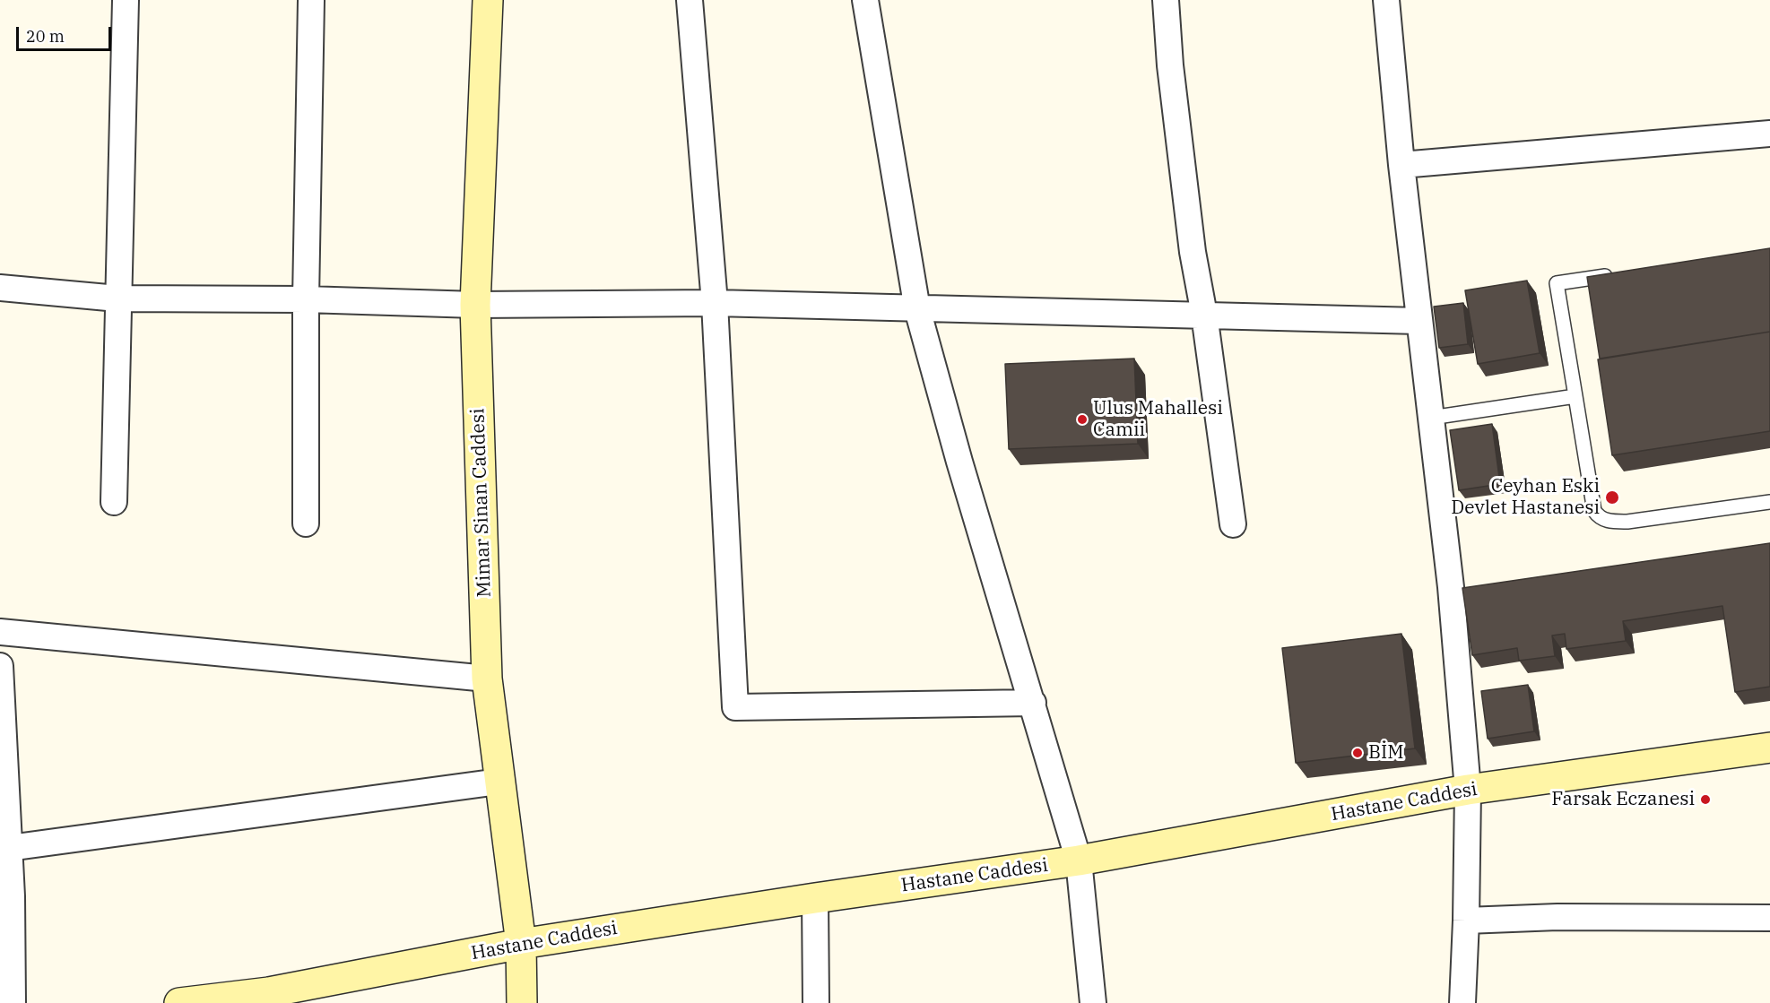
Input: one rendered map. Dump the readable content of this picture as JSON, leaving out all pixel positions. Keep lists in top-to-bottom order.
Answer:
{
  "streets": {
    "street": ["Mimar Sinan Caddesi", "Hastane Caddesi"]
  },
  "crossings": [
    ["Mimar Sinan Caddesi", "Hastane Caddesi"]
  ],
  "places": [
    "Ulus Mahallesi Camii",
    "Ceyhan Eski Devlet Hastanesi",
    "BİM",
    "Farsak Eczanesi"
  ],
  "scale_bar": "20 m"
}
